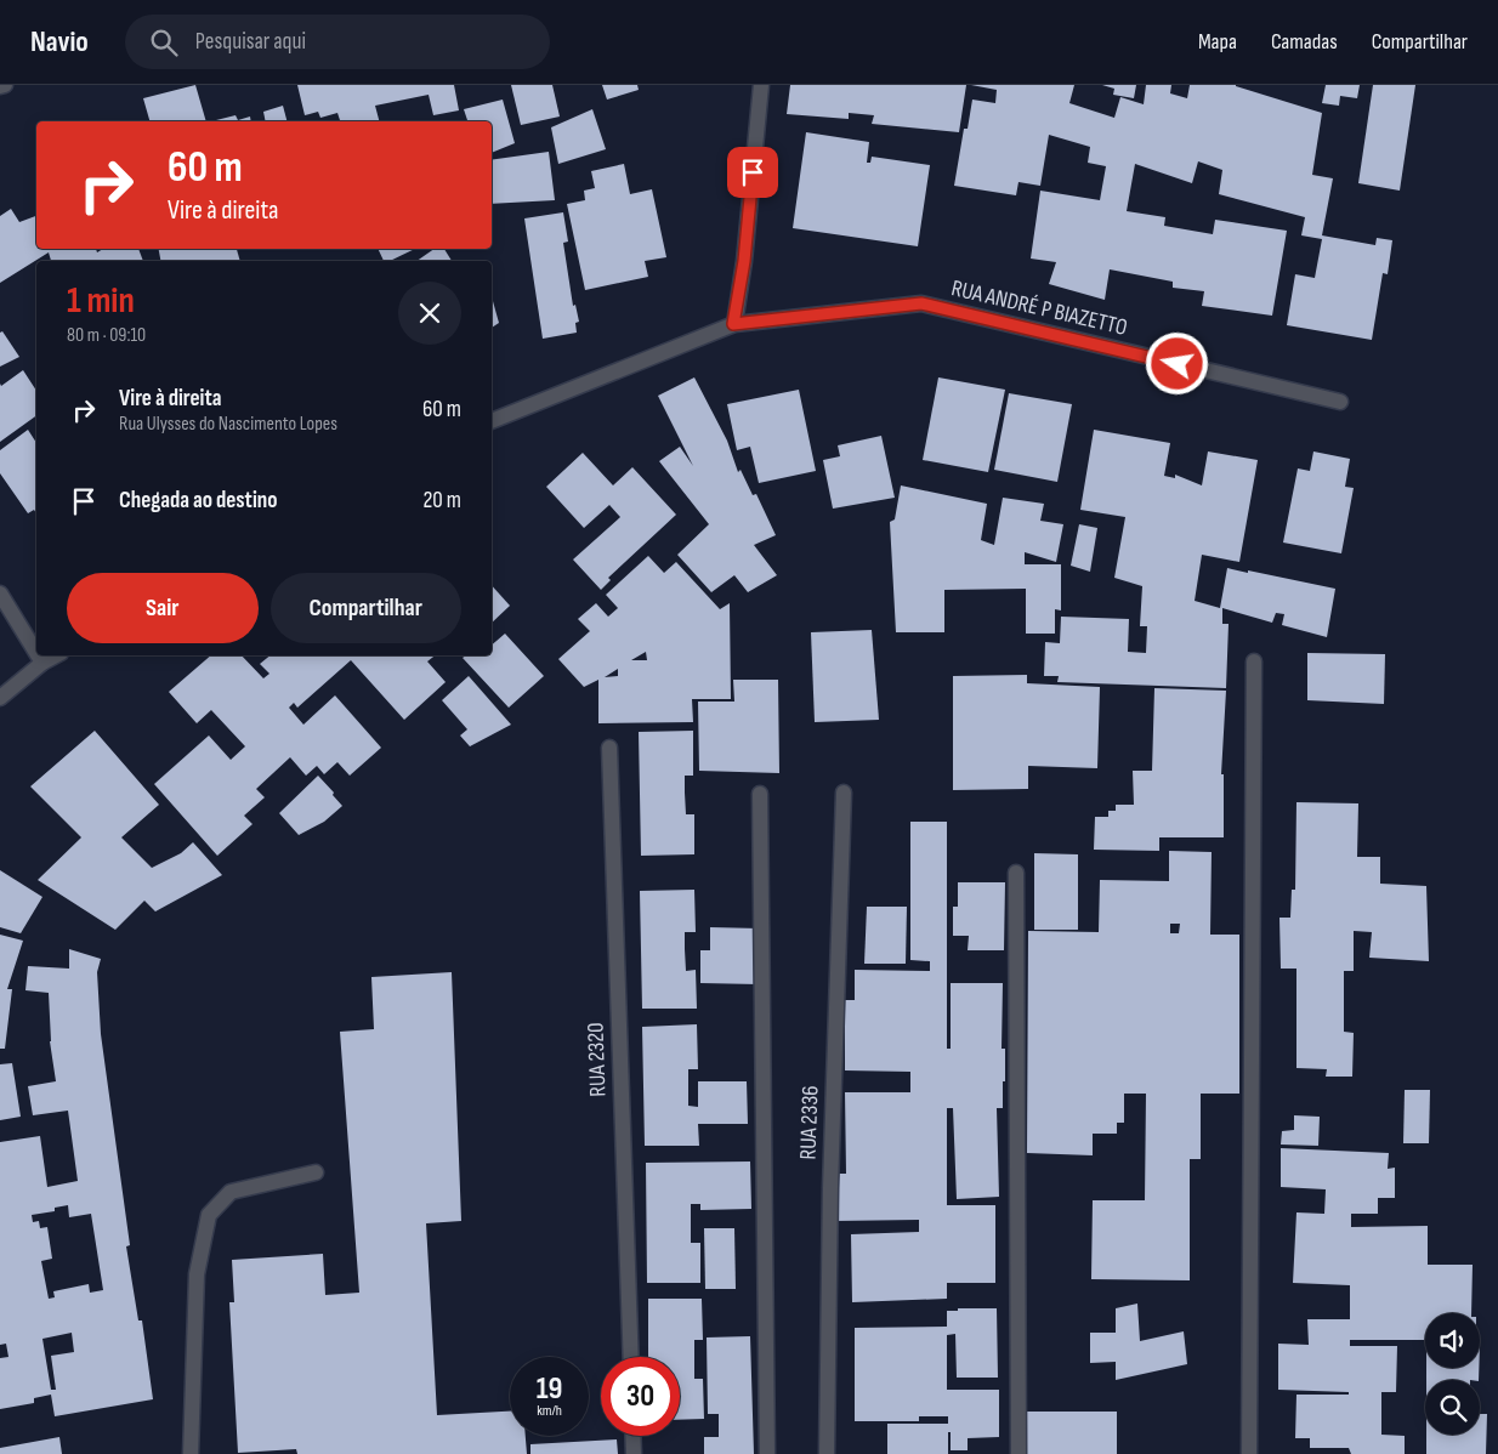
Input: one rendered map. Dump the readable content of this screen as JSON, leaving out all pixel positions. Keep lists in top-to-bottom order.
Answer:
{
  "streets": {
    "street": ["RUA ANDRÉ P BIAZETTO", "RUA 2320", "RUA 2336"]
  },
  "page": {
    "header": "Navio",
    "search": "Pesquisar aqui",
    "nav": ["Mapa", "Camadas", "Compartilhar"],
    "turn": ["60 m", "Vire à direita"],
    "heading": ["1 min", "80 m · 09:10"],
    "list": [
      {
        "name": "Vire à direita",
        "note": "Rua Ulysses do Nascimento Lopes",
        "value": "60 m"
      },
      {
        "name": "Chegada ao destino",
        "value": "20 m"
      }
    ],
    "buttons": ["Sair", "Compartilhar"],
    "speed": "19 km/h",
    "limit": "30"
  }
}
